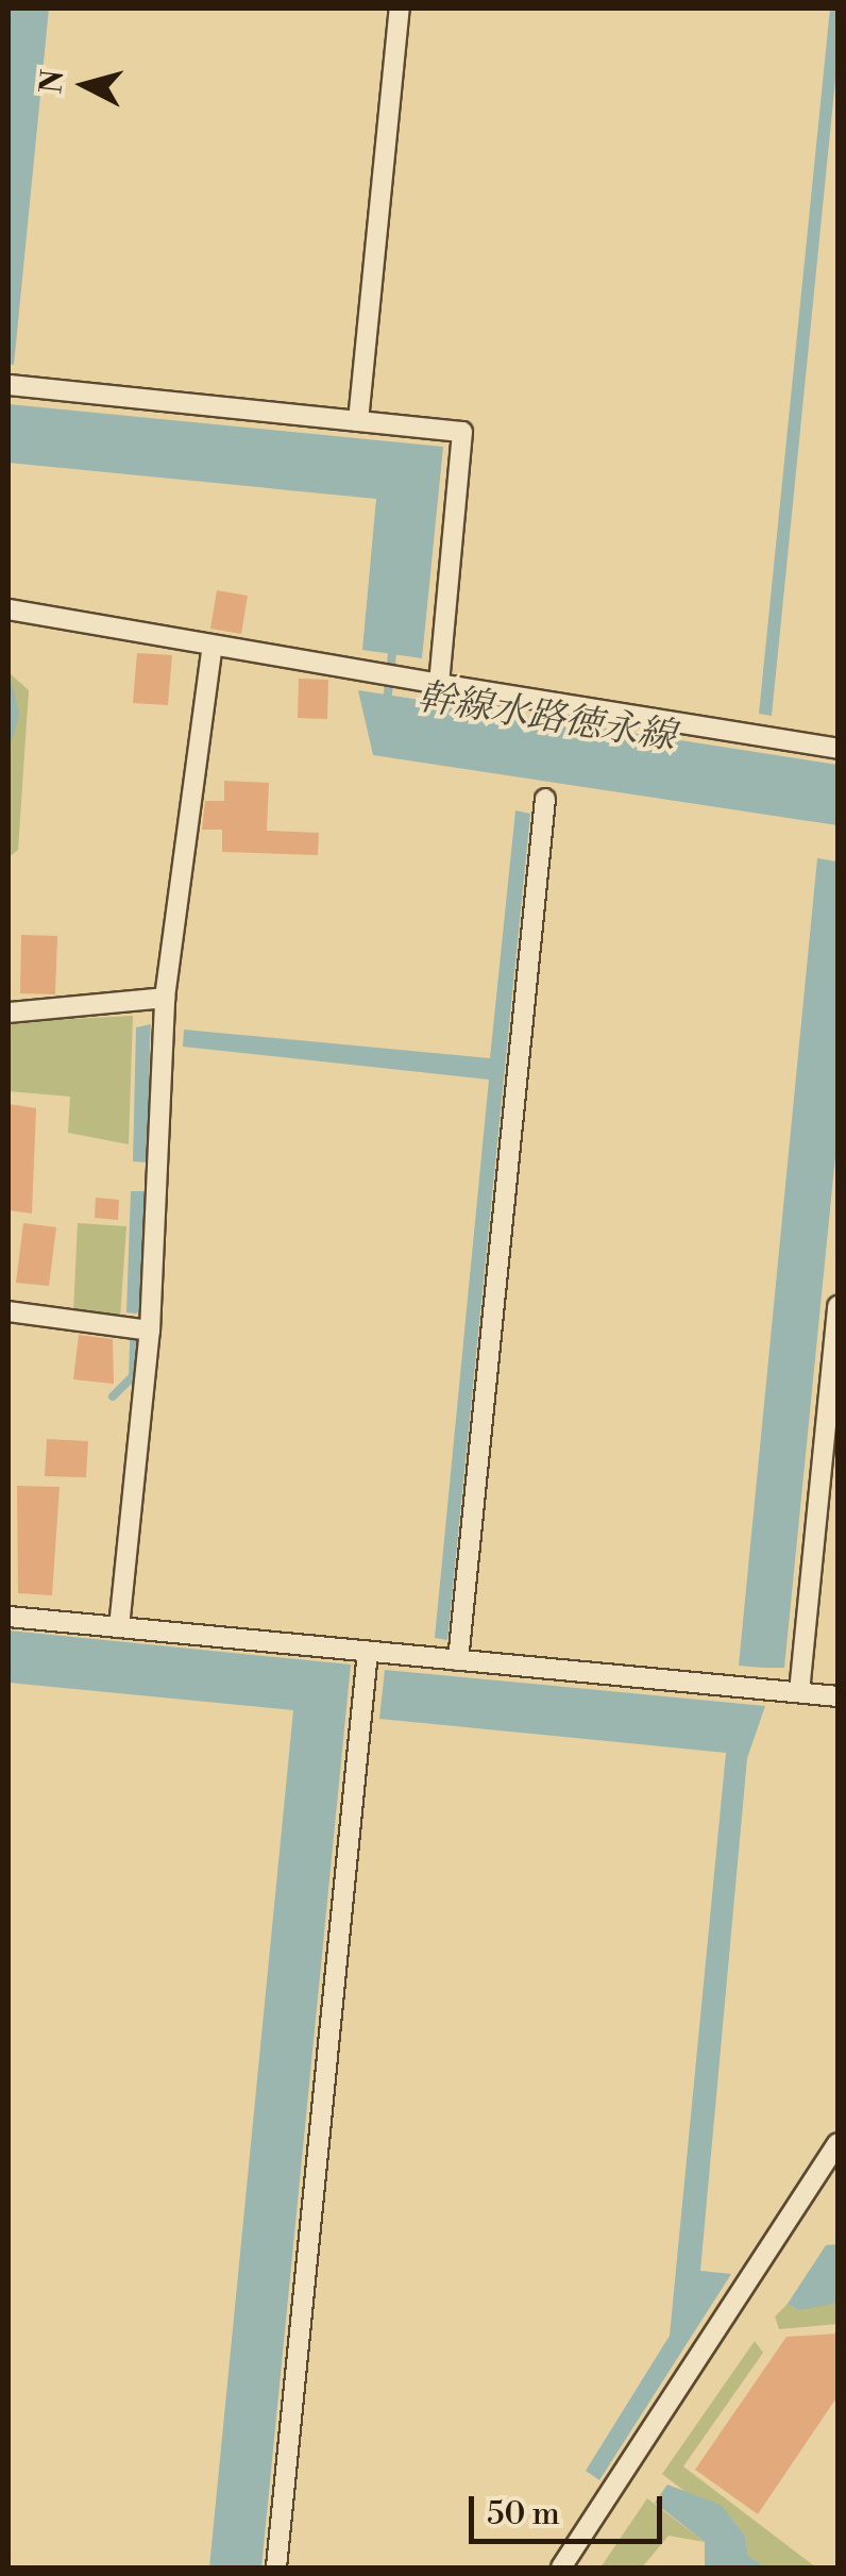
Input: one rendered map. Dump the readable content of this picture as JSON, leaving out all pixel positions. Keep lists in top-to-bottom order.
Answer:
{
  "water": ["幹線水路徳永線"],
  "scale_bar": "50 m",
  "north": "left"
}
